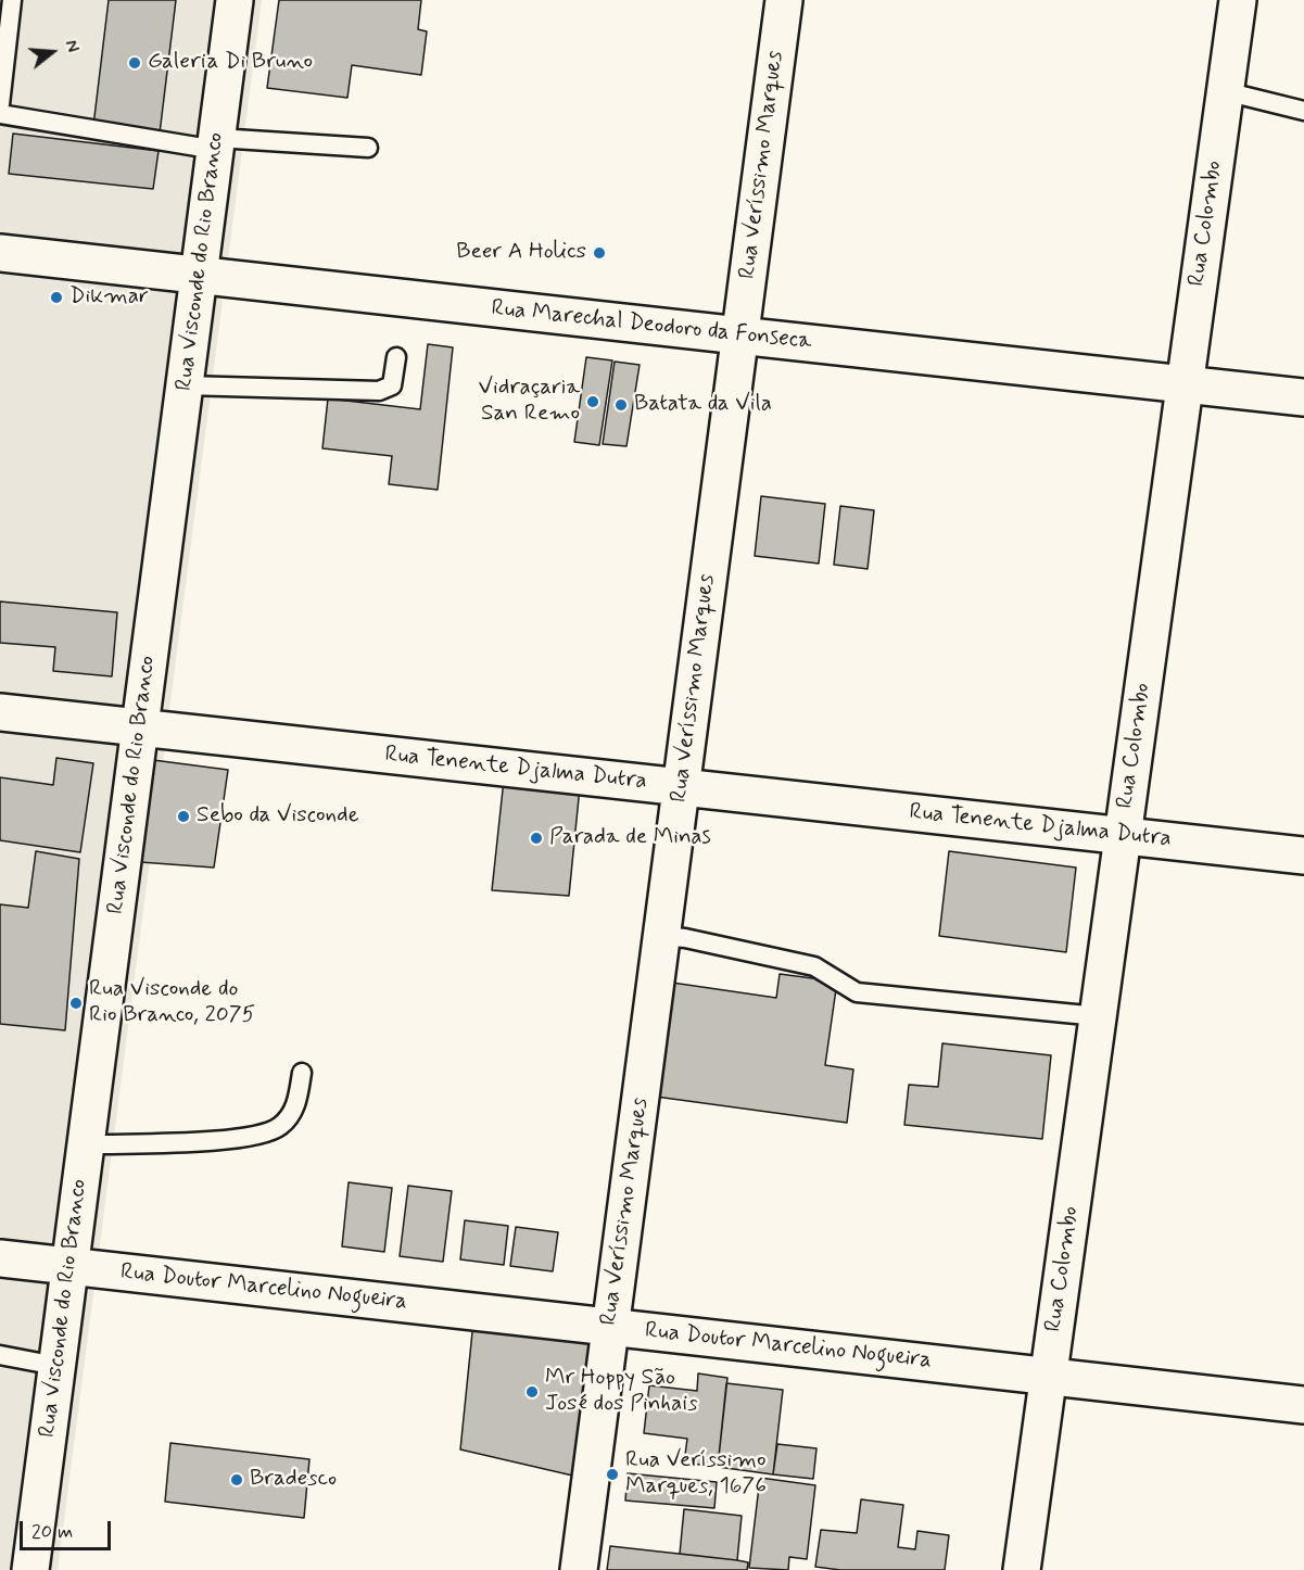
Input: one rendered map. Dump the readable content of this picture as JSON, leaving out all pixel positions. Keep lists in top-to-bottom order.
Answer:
{
  "streets": {
    "main road": [
      "Rua Veríssimo Marques",
      "Rua Colombo",
      "Rua Visconde do Rio Branco",
      "Rua Marechal Deodoro da Fonseca",
      "Rua Tenente Djalma Dutra",
      "Rua Doutor Marcelino Nogueira"
    ]
  },
  "crossings": [
    ["Rua Veríssimo Marques", "Rua Marechal Deodoro da Fonseca"],
    ["Rua Veríssimo Marques", "Rua Tenente Djalma Dutra"],
    ["Rua Veríssimo Marques", "Rua Doutor Marcelino Nogueira"],
    ["Rua Colombo", "Rua Marechal Deodoro da Fonseca"],
    ["Rua Colombo", "Rua Tenente Djalma Dutra"],
    ["Rua Colombo", "Rua Doutor Marcelino Nogueira"],
    ["Rua Visconde do Rio Branco", "Rua Marechal Deodoro da Fonseca"],
    ["Rua Visconde do Rio Branco", "Rua Tenente Djalma Dutra"],
    ["Rua Visconde do Rio Branco", "Rua Doutor Marcelino Nogueira"]
  ],
  "places": [
    "Galeria Di Bruno",
    "Beer A Holics",
    "Dikmar",
    "Vidraçaria San Remo",
    "Batata da Vila",
    "Sebo da Visconde",
    "Parada de Minas",
    "Rua Visconde do Rio Branco, 2075",
    "Mr Hoppy São José dos Pinhais",
    "Rua Veríssimo Marques, 1676",
    "Bradesco"
  ],
  "scale_bar": "20 m",
  "north": "right"
}
